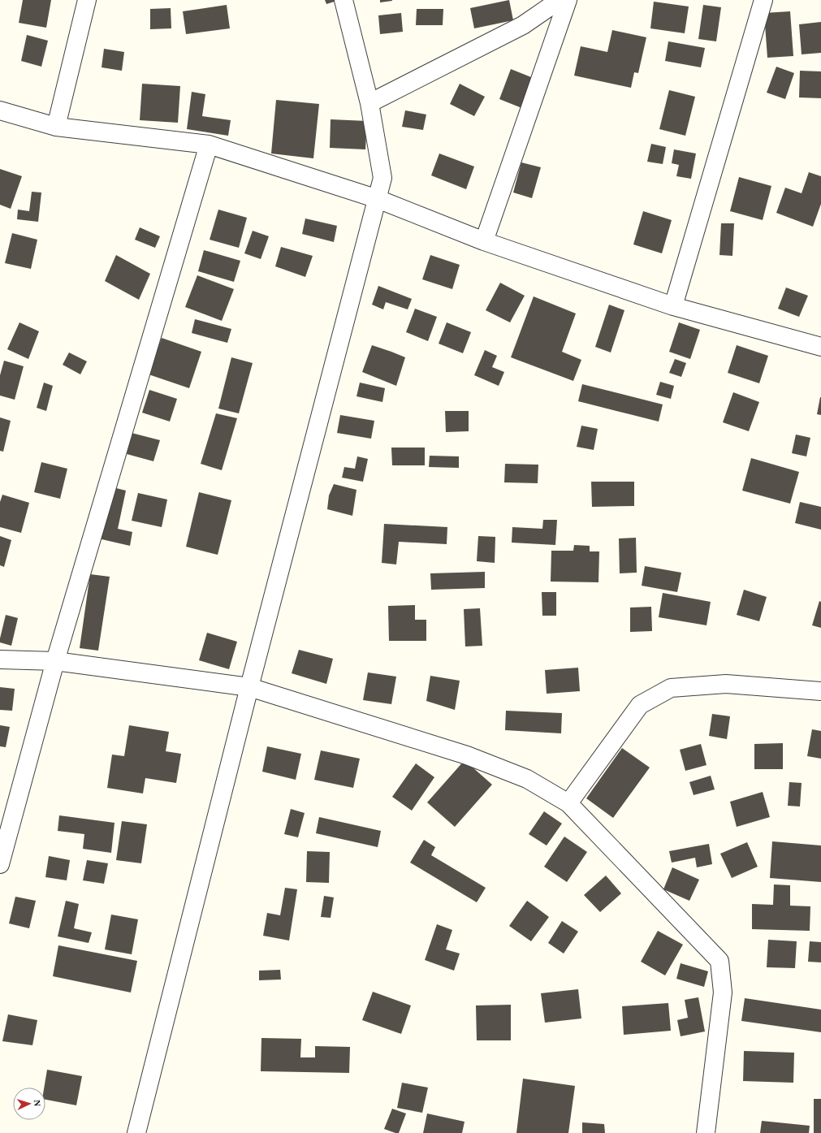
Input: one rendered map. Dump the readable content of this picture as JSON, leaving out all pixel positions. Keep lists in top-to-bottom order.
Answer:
{
  "north": "right"
}
